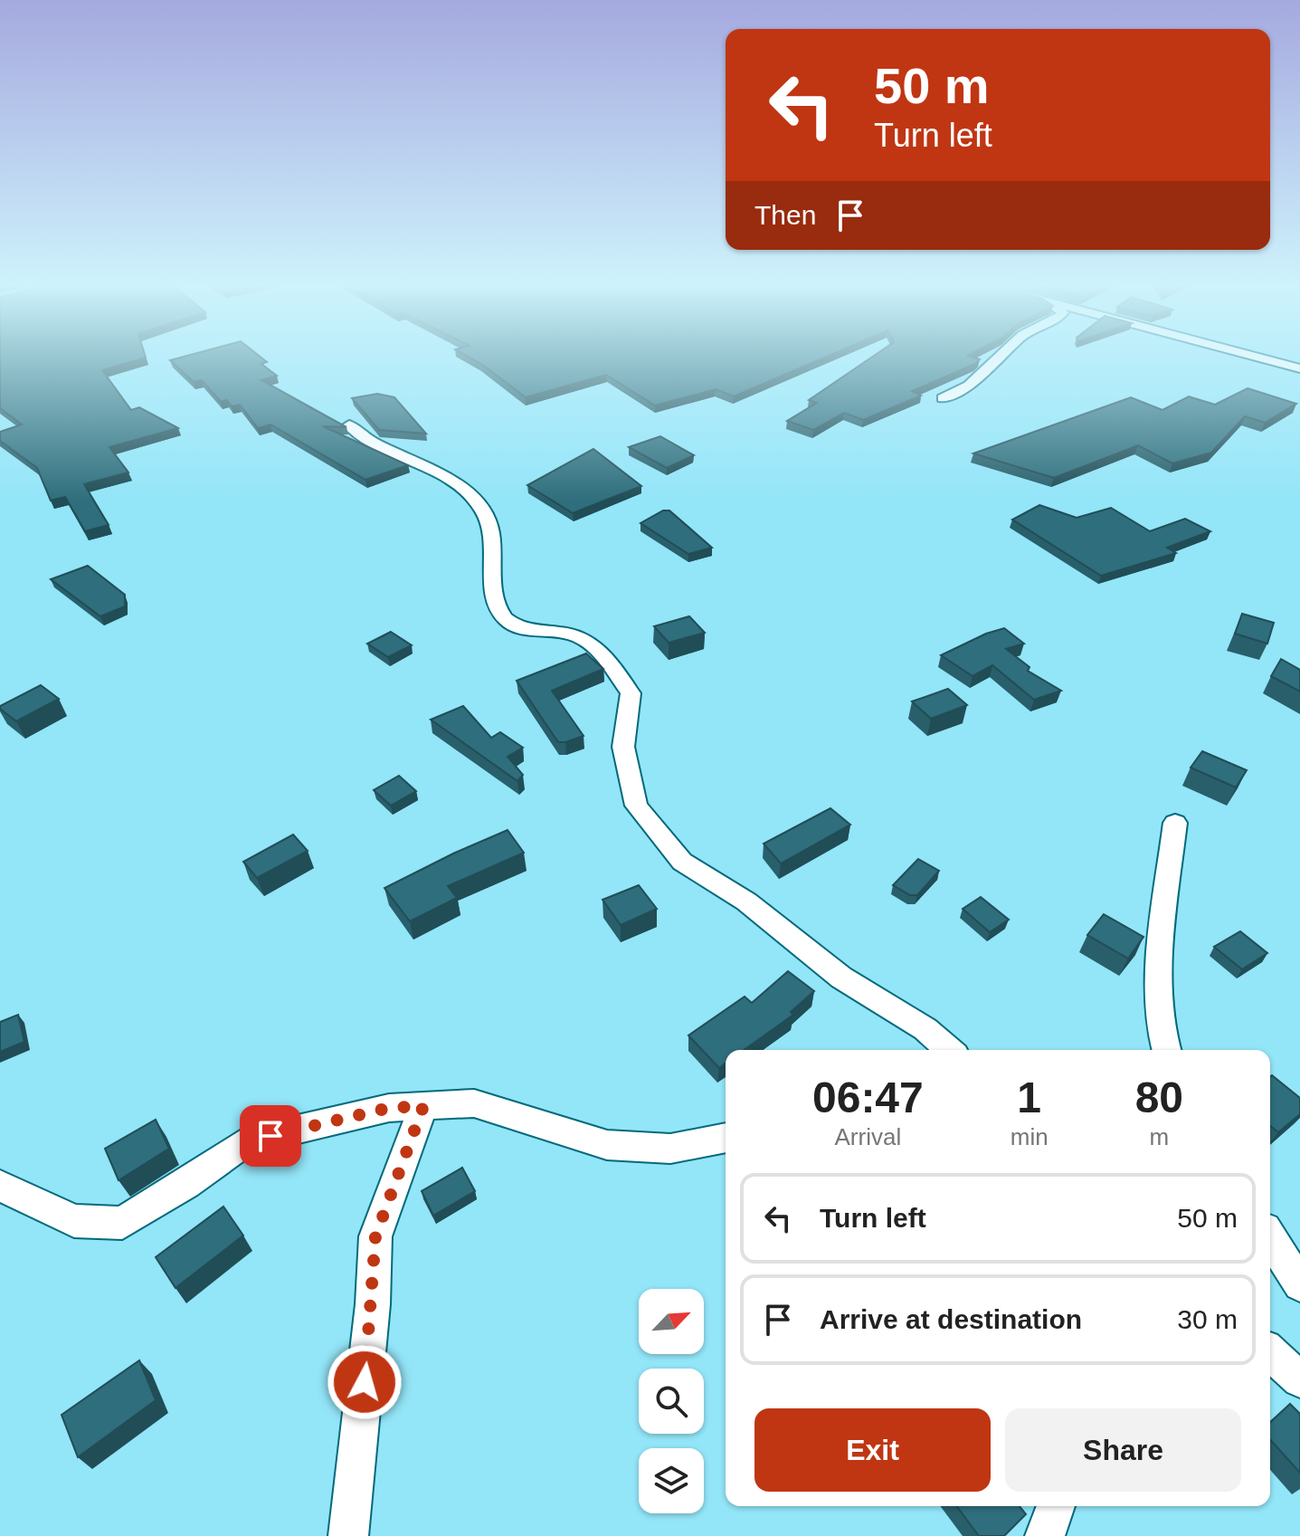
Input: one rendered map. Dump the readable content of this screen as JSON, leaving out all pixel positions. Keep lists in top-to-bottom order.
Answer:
{
  "north": "top right",
  "page": {
    "turn": ["50 m", "Turn left"],
    "then": "Then",
    "eta": [
      "06:47",
      "Arrival",
      "1",
      "min",
      "80",
      "m"
    ],
    "list": [
      {
        "name": "Turn left",
        "value": "50 m"
      },
      {
        "name": "Arrive at destination",
        "value": "30 m"
      }
    ],
    "buttons": ["Exit", "Share"]
  }
}
